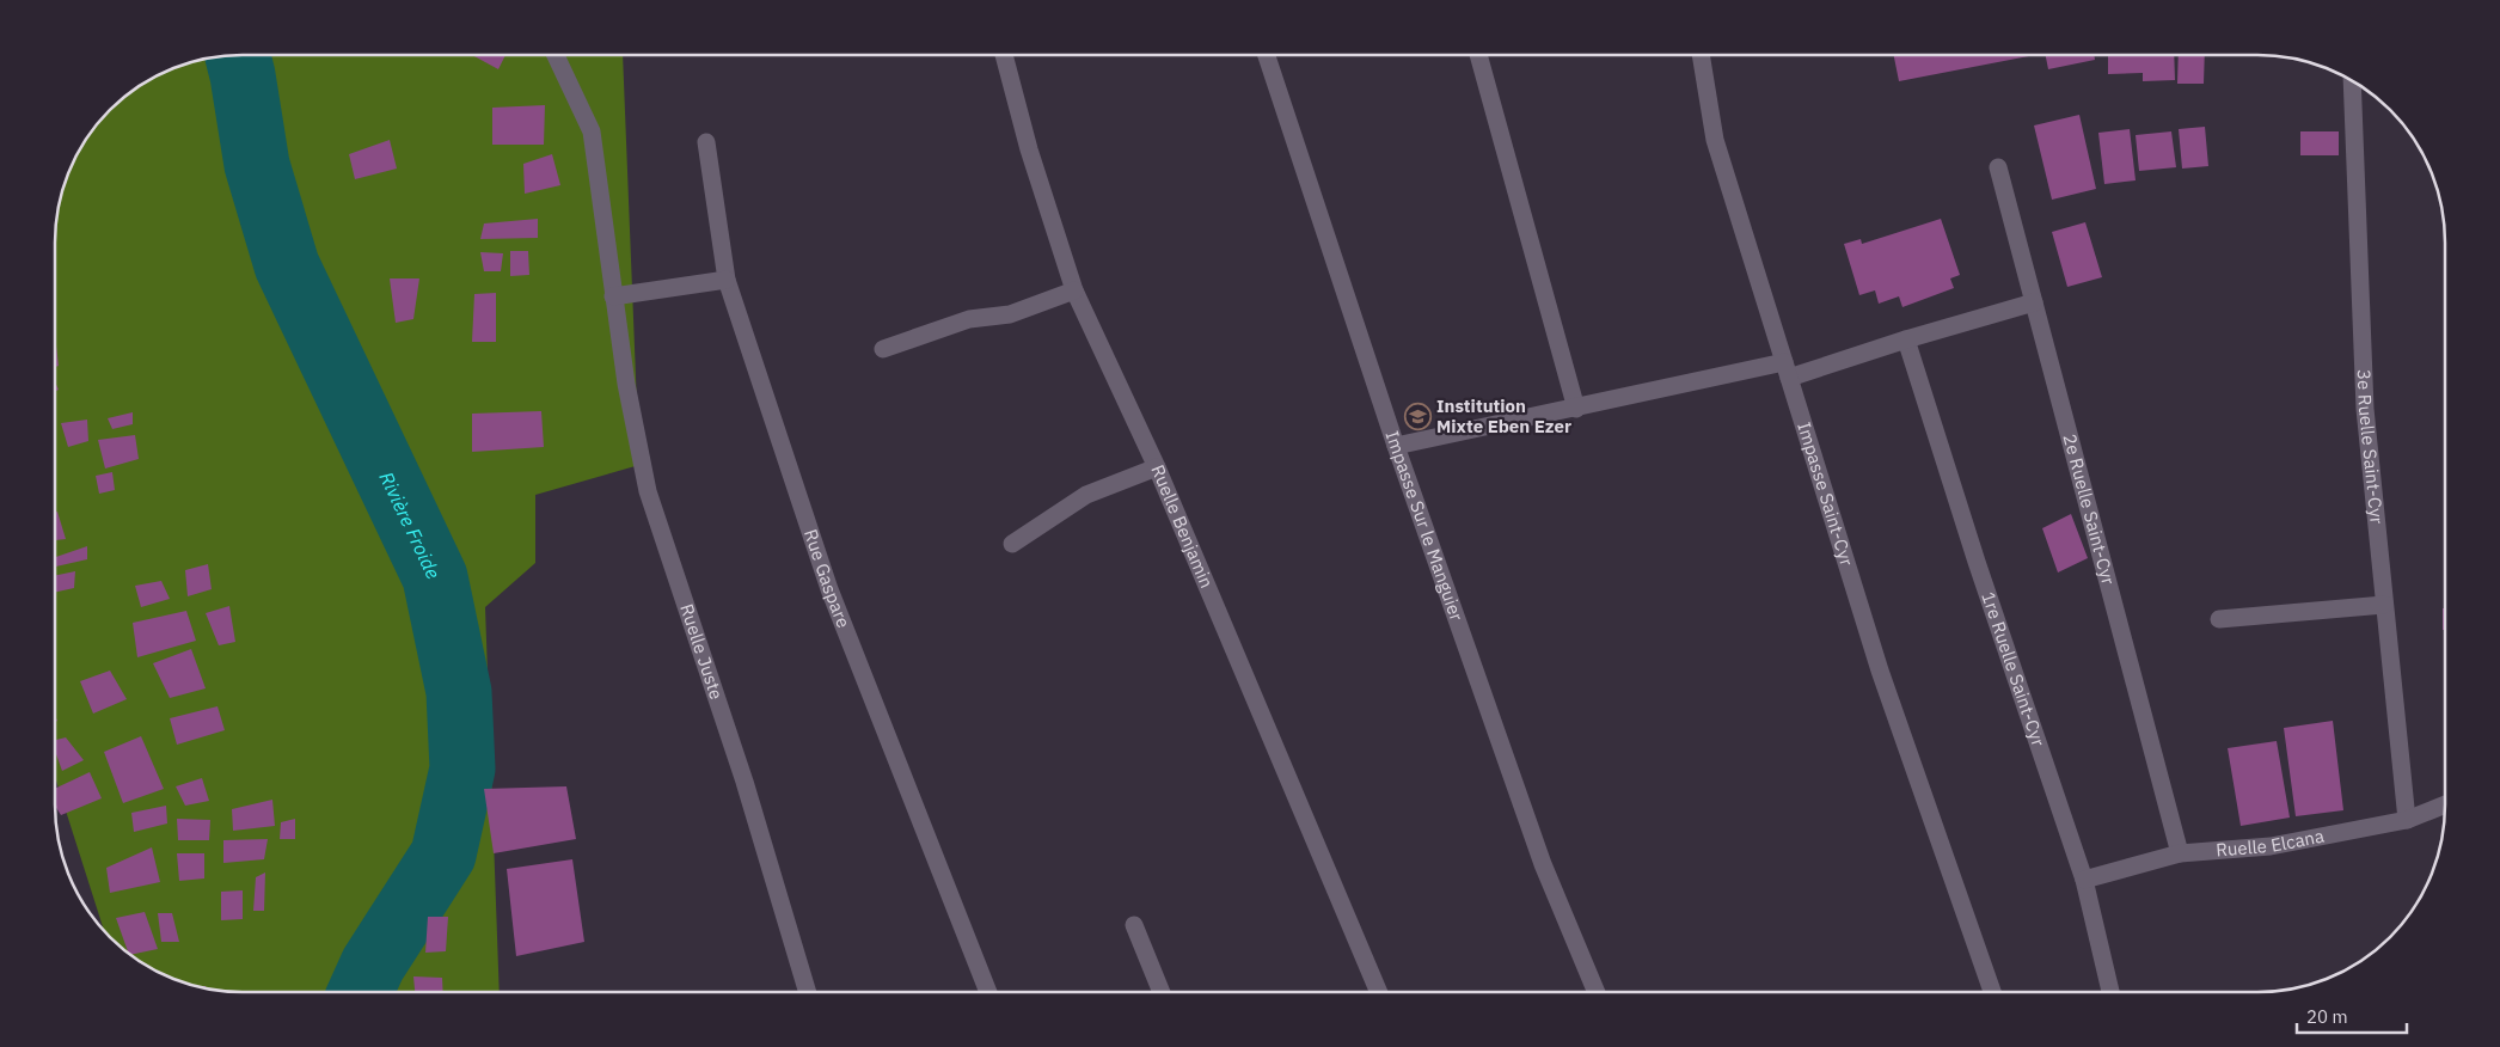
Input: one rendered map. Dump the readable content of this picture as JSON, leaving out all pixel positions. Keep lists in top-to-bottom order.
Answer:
{
  "streets": {
    "street": [
      "3e Ruelle Saint-Cyr",
      "Impasse Saint-Cyr",
      "2e Ruelle Saint-Cyr",
      "Impasse Sur le Manguier",
      "Ruelle Benjamin",
      "Rue Gaspare",
      "Ruelle Juste",
      "1re Ruelle Saint-Cyr",
      "Ruelle Elcana"
    ]
  },
  "crossings": [
    ["3e Ruelle Saint-Cyr", "Ruelle Elcana"],
    ["2e Ruelle Saint-Cyr", "Ruelle Elcana"],
    ["1re Ruelle Saint-Cyr", "Ruelle Elcana"]
  ],
  "water": ["Rivière Froide"],
  "places": {
    "school or university": ["Institution Mixte Eben Ezer"]
  },
  "scale_bar": "20 m"
}
